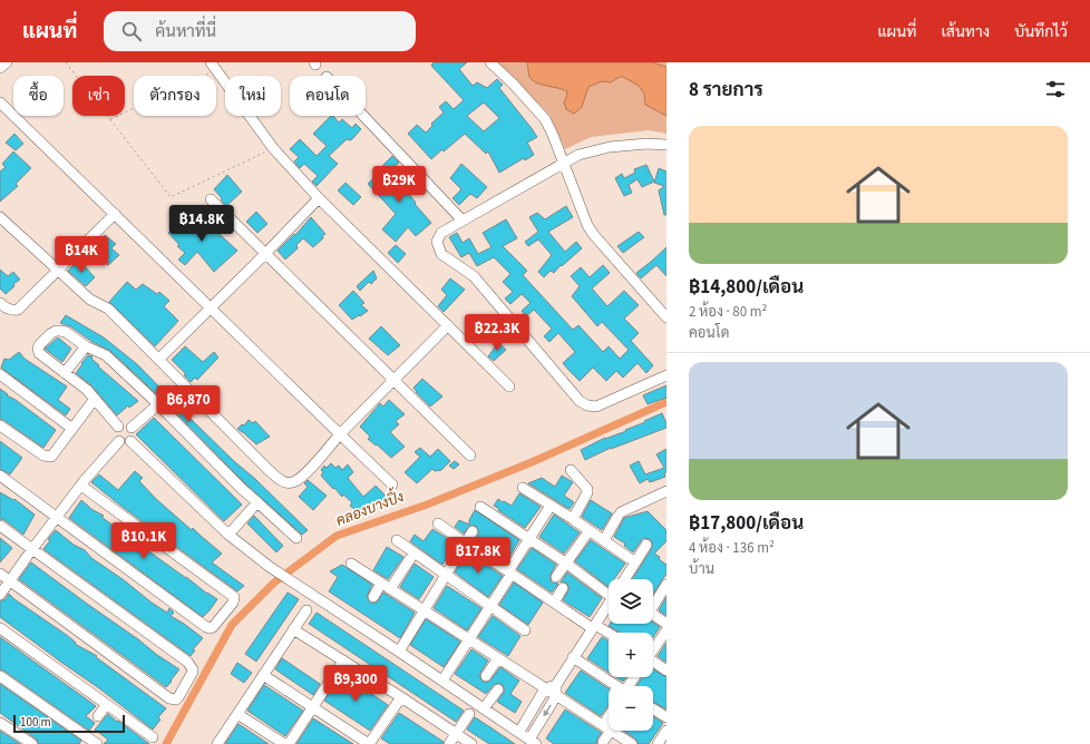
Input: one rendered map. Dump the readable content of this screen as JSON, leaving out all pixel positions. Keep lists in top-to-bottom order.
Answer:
{
  "water": ["คลองบางปิ้ง"],
  "scale_bar": "100 m",
  "page": {
    "header": "แผนที่",
    "search": "ค้นหาที่นี่",
    "nav": ["แผนที่", "เส้นทาง", "บันทึกไว้"],
    "heading": "8 รายการ",
    "chip": [
      "ซื้อ",
      "เช่า",
      "ตัวกรอง",
      "ใหม่",
      "คอนโด"
    ],
    "list": [
      {
        "name": "฿14,800/เดือน",
        "note": "2 ห้อง · 80 m² · คอนโด"
      },
      {
        "name": "฿17,800/เดือน",
        "note": "4 ห้อง · 136 m² · บ้าน"
      }
    ],
    "price": [
      "฿29K",
      "฿14.8K",
      "฿14K",
      "฿22.3K",
      "฿6,870",
      "฿10.1K",
      "฿17.8K",
      "฿9,300"
    ],
    "map_buttons": ["+", "−"],
    "scale": "100 m"
  }
}
